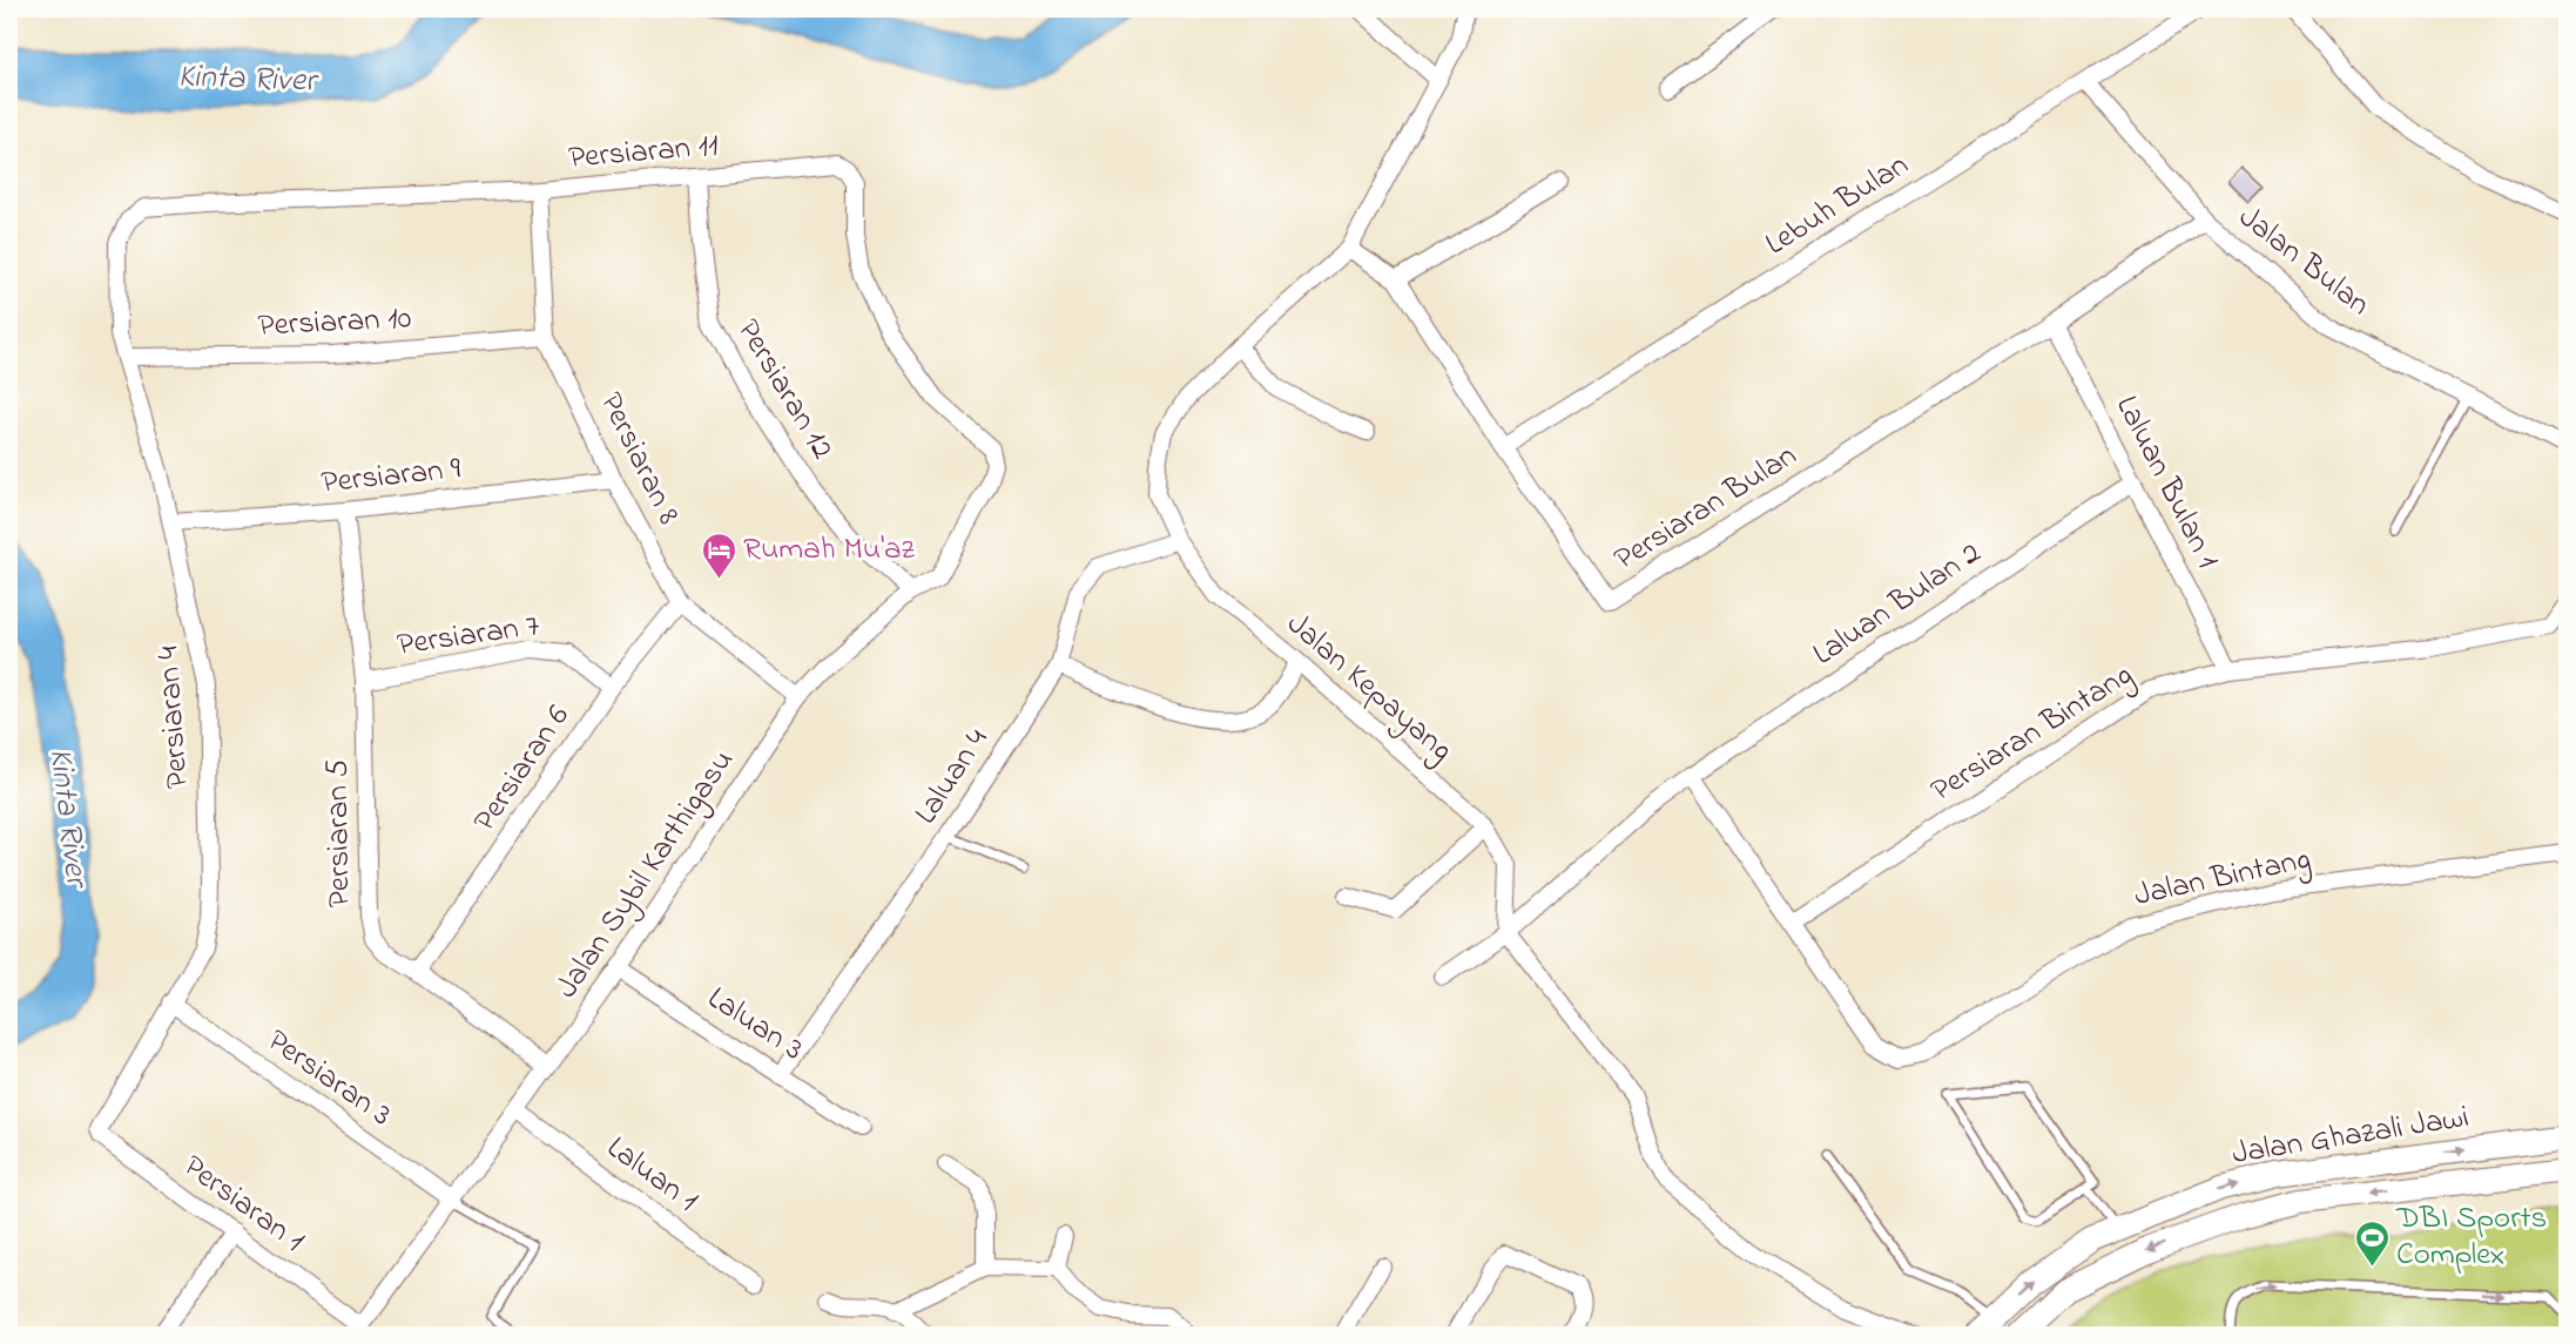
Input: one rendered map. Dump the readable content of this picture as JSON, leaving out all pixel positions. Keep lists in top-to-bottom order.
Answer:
{
  "streets": {
    "main road": ["Jalan Ghazali Jawi"],
    "street": [
      "Persiaran 11",
      "Lebuh Bulan",
      "Jalan Bulan",
      "Persiaran 10",
      "Persiaran 12",
      "Persiaran 8",
      "Persiaran 9",
      "Laluan Bulan 1",
      "Persiaran Bulan",
      "Laluan Bulan 2",
      "Persiaran 7",
      "Jalan Kepayang",
      "Persiaran 4",
      "Persiaran Bintang",
      "Persiaran 6",
      "Laluan 4",
      "Persiaran 5",
      "Jalan Sybil Karthigasu",
      "Jalan Bintang",
      "Laluan 3",
      "Persiaran 3",
      "Laluan 1",
      "Persiaran 1"
    ]
  },
  "crossings": [
    ["Persiaran 11", "Persiaran 12"],
    ["Persiaran 11", "Persiaran 8"],
    ["Persiaran 11", "Persiaran 4"],
    ["Persiaran 11", "Jalan Sybil Karthigasu"],
    ["Lebuh Bulan", "Jalan Bulan"],
    ["Lebuh Bulan", "Persiaran Bulan"],
    ["Jalan Bulan", "Persiaran Bulan"],
    ["Persiaran 10", "Persiaran 8"],
    ["Persiaran 10", "Persiaran 4"],
    ["Persiaran 12", "Jalan Sybil Karthigasu"],
    ["Persiaran 8", "Persiaran 9"],
    ["Persiaran 8", "Persiaran 6"],
    ["Persiaran 8", "Jalan Sybil Karthigasu"],
    ["Persiaran 9", "Persiaran 4"],
    ["Persiaran 9", "Persiaran 5"],
    ["Laluan Bulan 1", "Persiaran Bulan"],
    ["Laluan Bulan 1", "Laluan Bulan 2"],
    ["Laluan Bulan 1", "Persiaran Bintang"],
    ["Persiaran Bulan", "Jalan Kepayang"],
    ["Laluan Bulan 2", "Jalan Kepayang"],
    ["Persiaran 7", "Persiaran 6"],
    ["Persiaran 7", "Persiaran 5"],
    ["Jalan Kepayang", "Laluan 4"],
    ["Persiaran 4", "Persiaran 3"],
    ["Persiaran 4", "Persiaran 1"],
    ["Persiaran Bintang", "Jalan Bintang"],
    ["Persiaran 6", "Persiaran 5"],
    ["Laluan 4", "Laluan 3"],
    ["Persiaran 5", "Jalan Sybil Karthigasu"],
    ["Jalan Sybil Karthigasu", "Laluan 3"],
    ["Jalan Sybil Karthigasu", "Persiaran 3"],
    ["Jalan Sybil Karthigasu", "Laluan 1"],
    ["Jalan Sybil Karthigasu", "Persiaran 1"]
  ],
  "water": ["Kinta River"],
  "places": {
    "hotel": ["Rumah Mu'az"],
    "sports": ["DBI Sports Complex"]
  }
}
